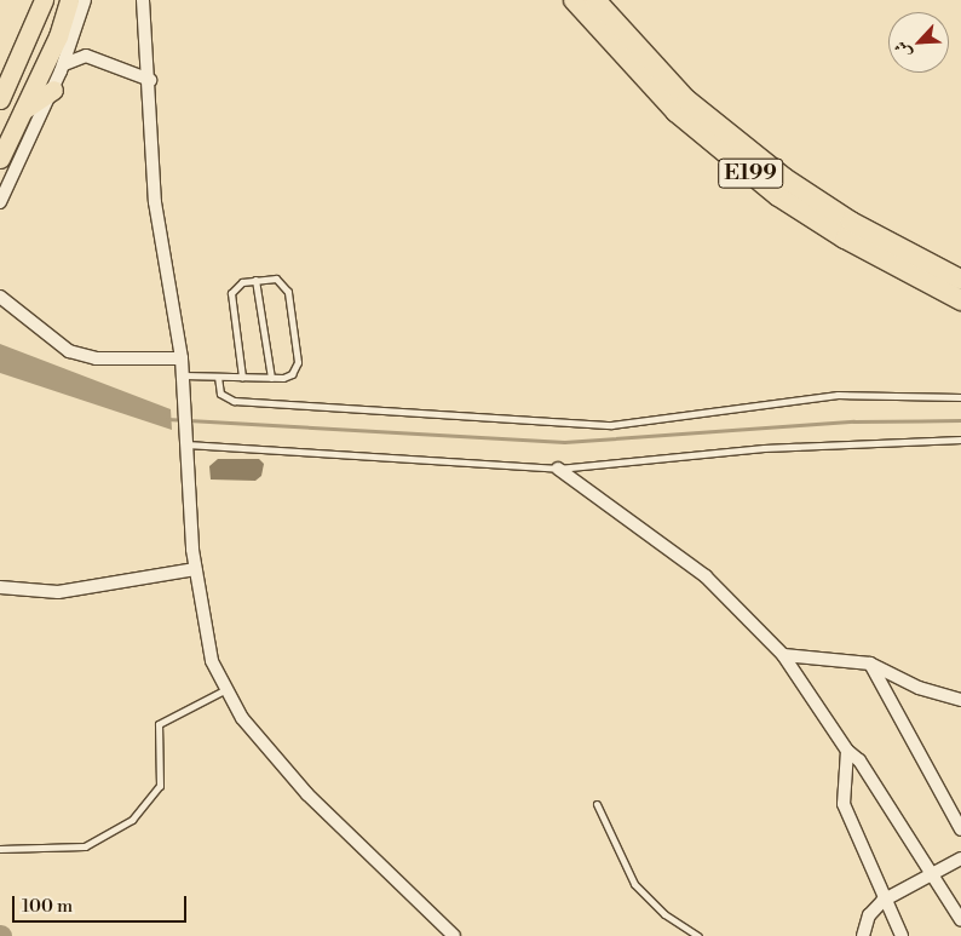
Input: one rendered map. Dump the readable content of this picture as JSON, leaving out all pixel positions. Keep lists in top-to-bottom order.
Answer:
{
  "streets": {
    "highway": ["E199"]
  },
  "scale_bar": "100 m",
  "north": "bottom left"
}
